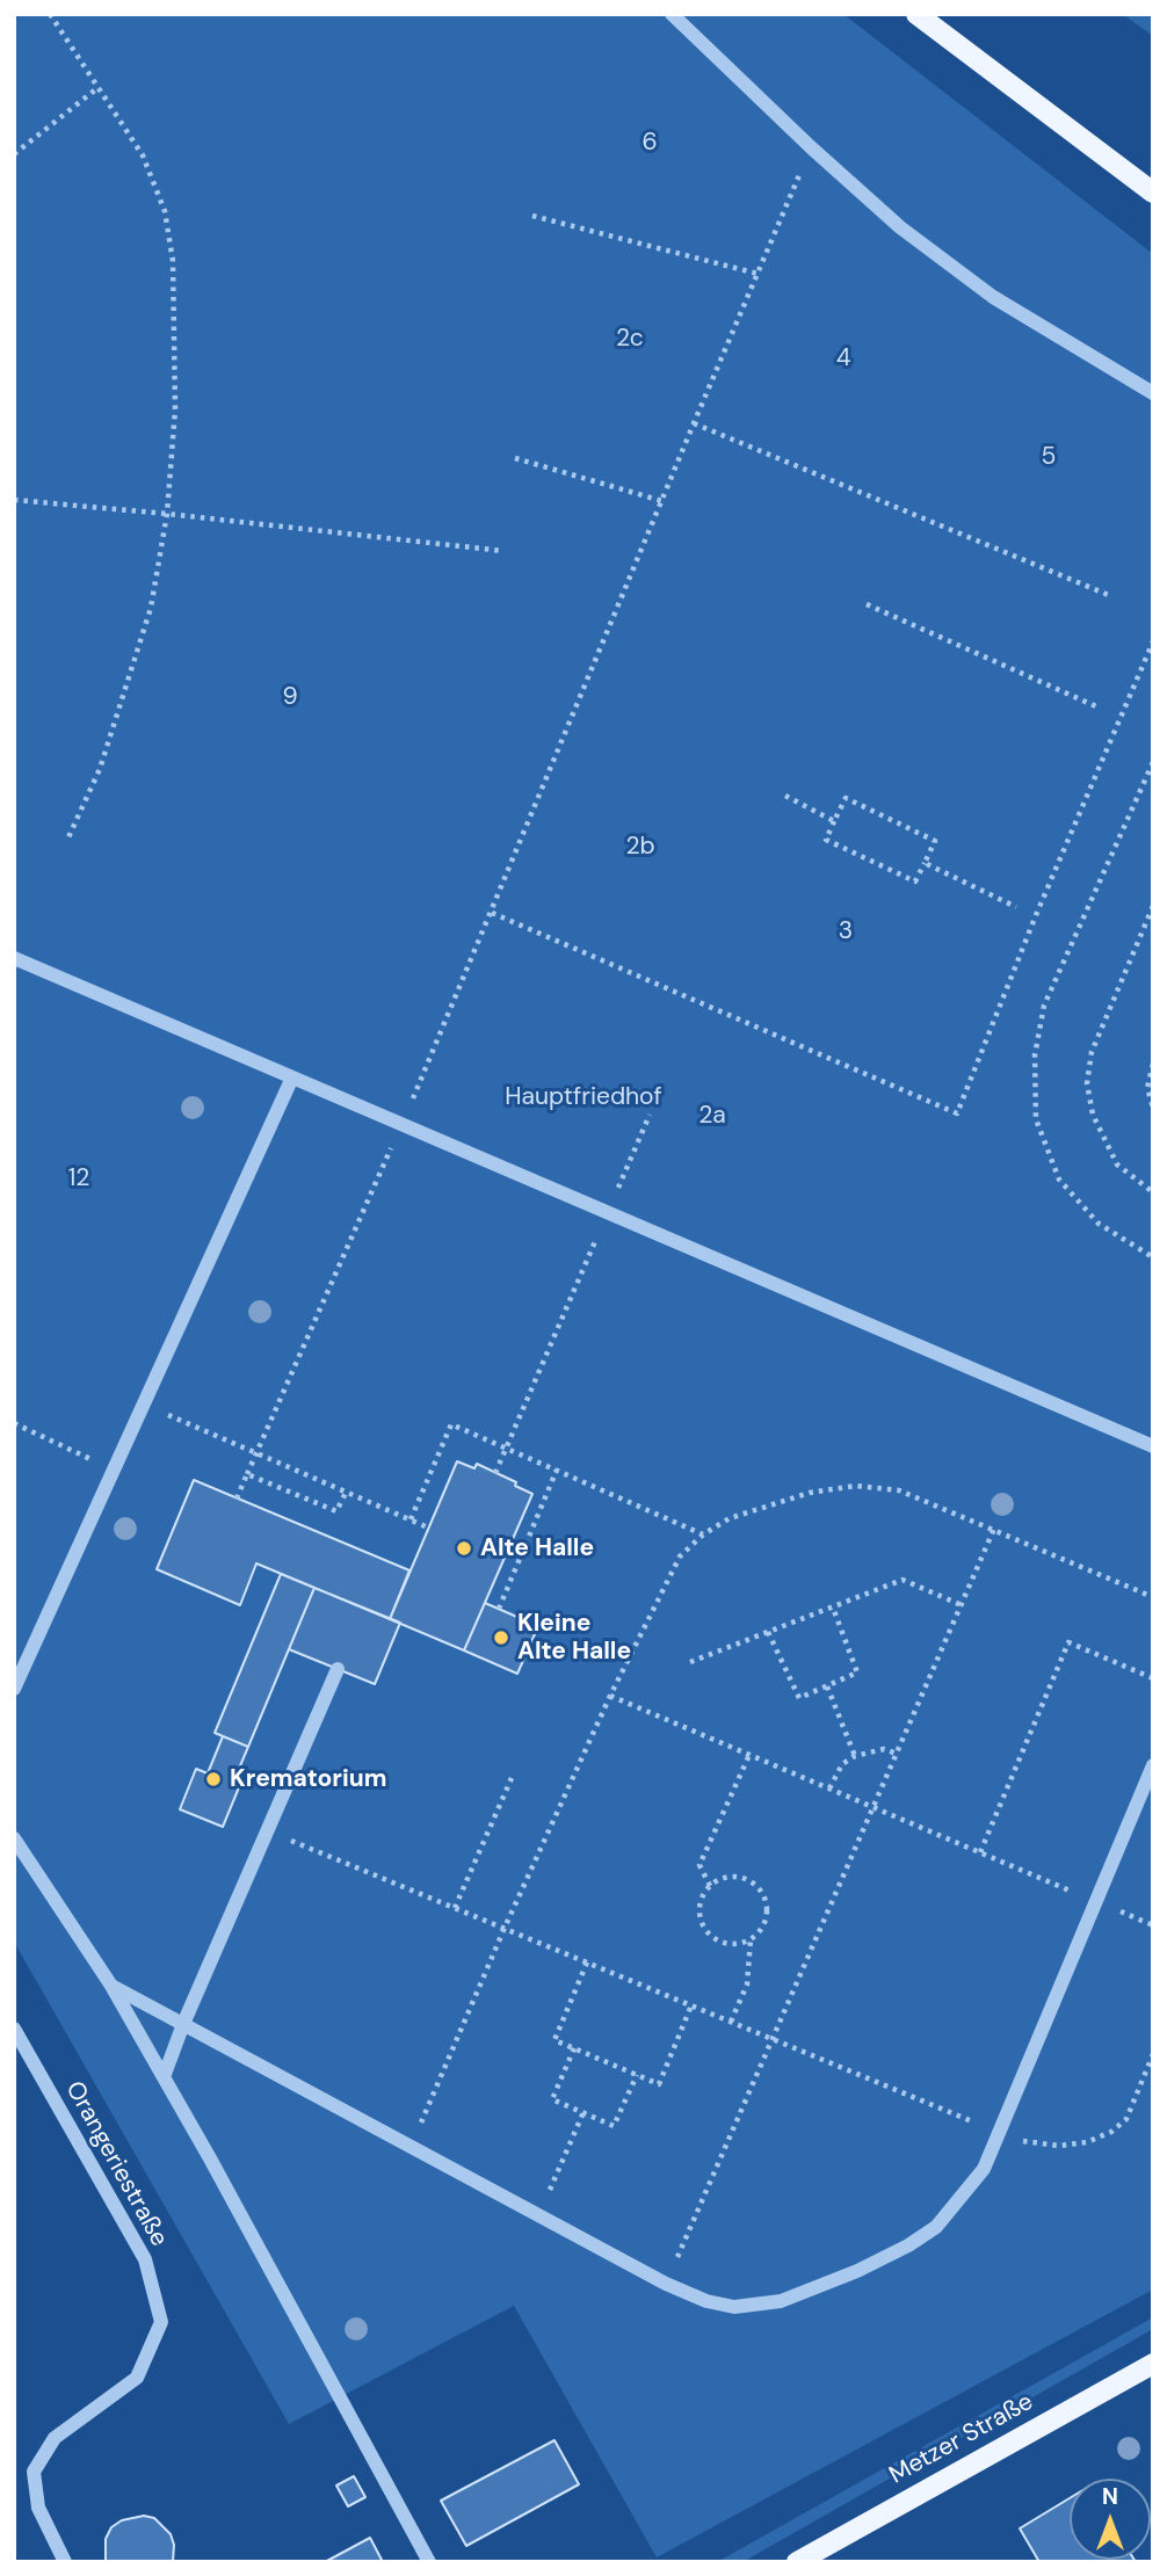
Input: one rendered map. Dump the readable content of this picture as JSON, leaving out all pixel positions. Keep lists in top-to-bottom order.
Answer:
{
  "streets": {
    "main road": ["Metzer Straße"],
    "street": ["Orangeriestraße"]
  },
  "parks": [
    "6",
    "2c",
    "4",
    "5",
    "9",
    "2b",
    "3",
    "Hauptfriedhof",
    "2a",
    "12"
  ],
  "places": ["Alte Halle", "Kleine Alte Halle", "Krematorium"],
  "north": "top"
}
